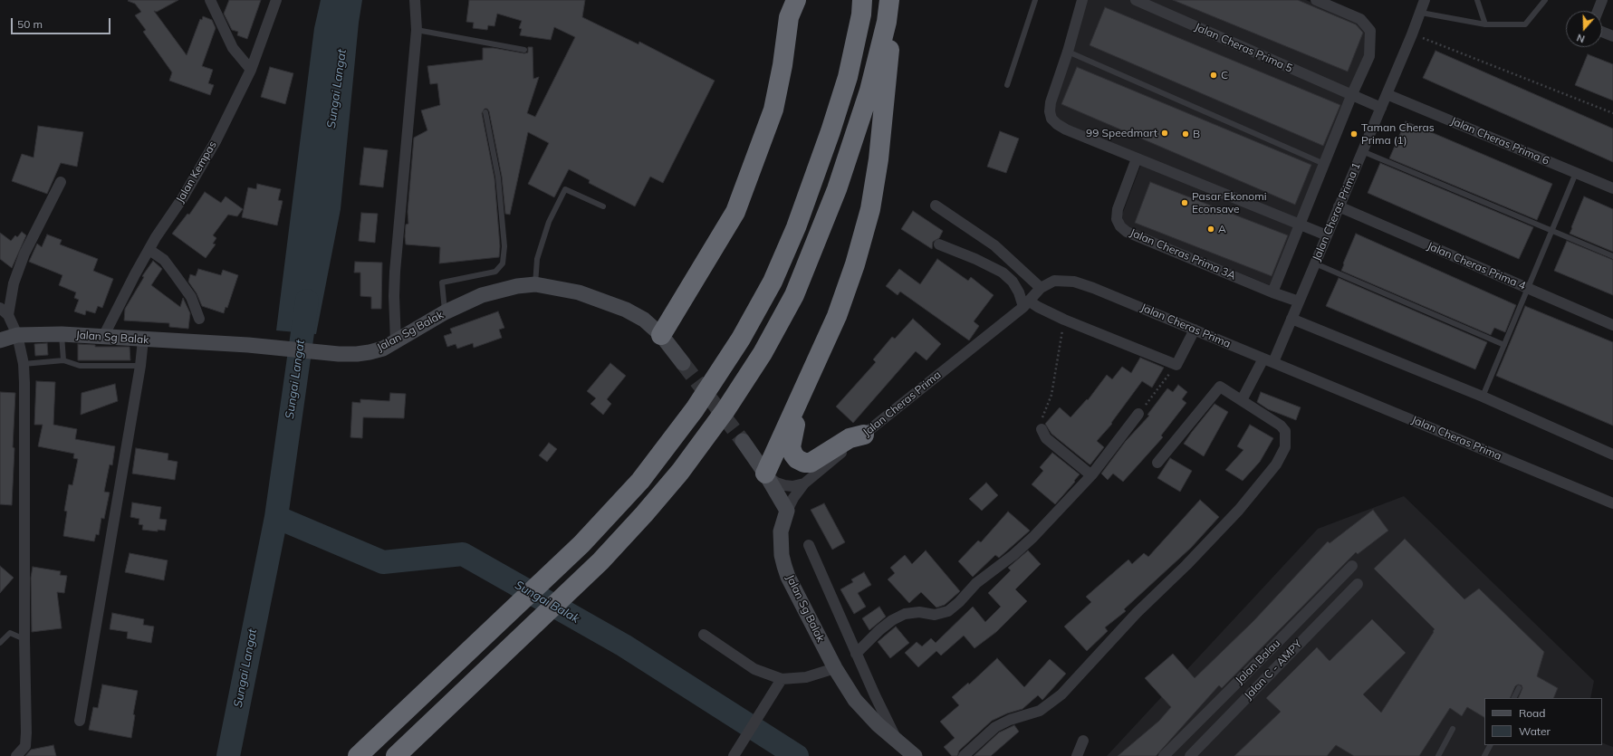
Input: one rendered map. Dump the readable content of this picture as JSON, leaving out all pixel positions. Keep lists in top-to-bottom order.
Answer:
{
  "streets": {
    "street": [
      "Jalan Cheras Prima 5",
      "Jalan Cheras Prima 6",
      "Jalan Kempas",
      "Jalan Cheras Prima 1",
      "Jalan Cheras Prima 3A",
      "Jalan Cheras Prima 4",
      "Jalan Cheras Prima",
      "Jalan Sg Balak",
      "Jalan Balau",
      "Jalan C - AMPY"
    ]
  },
  "crossings": [
    ["Jalan Cheras Prima 5", "Jalan Cheras Prima 1"],
    ["Jalan Cheras Prima 6", "Jalan Cheras Prima 1"],
    ["Jalan Kempas", "Jalan Sg Balak"],
    ["Jalan Cheras Prima 1", "Jalan Cheras Prima 4"],
    ["Jalan Cheras Prima 1", "Jalan Cheras Prima"],
    ["Jalan Cheras Prima", "Jalan Sg Balak"]
  ],
  "water": ["Sungai Langat", "Sungai Balak"],
  "places": [
    "C",
    "99 Speedmart",
    "B",
    "Taman Cheras Prima (1)",
    "Pasar Ekonomi Econsave",
    "A"
  ],
  "legend": ["Road", "Water"],
  "scale_bar": "50 m",
  "north": "bottom"
}
